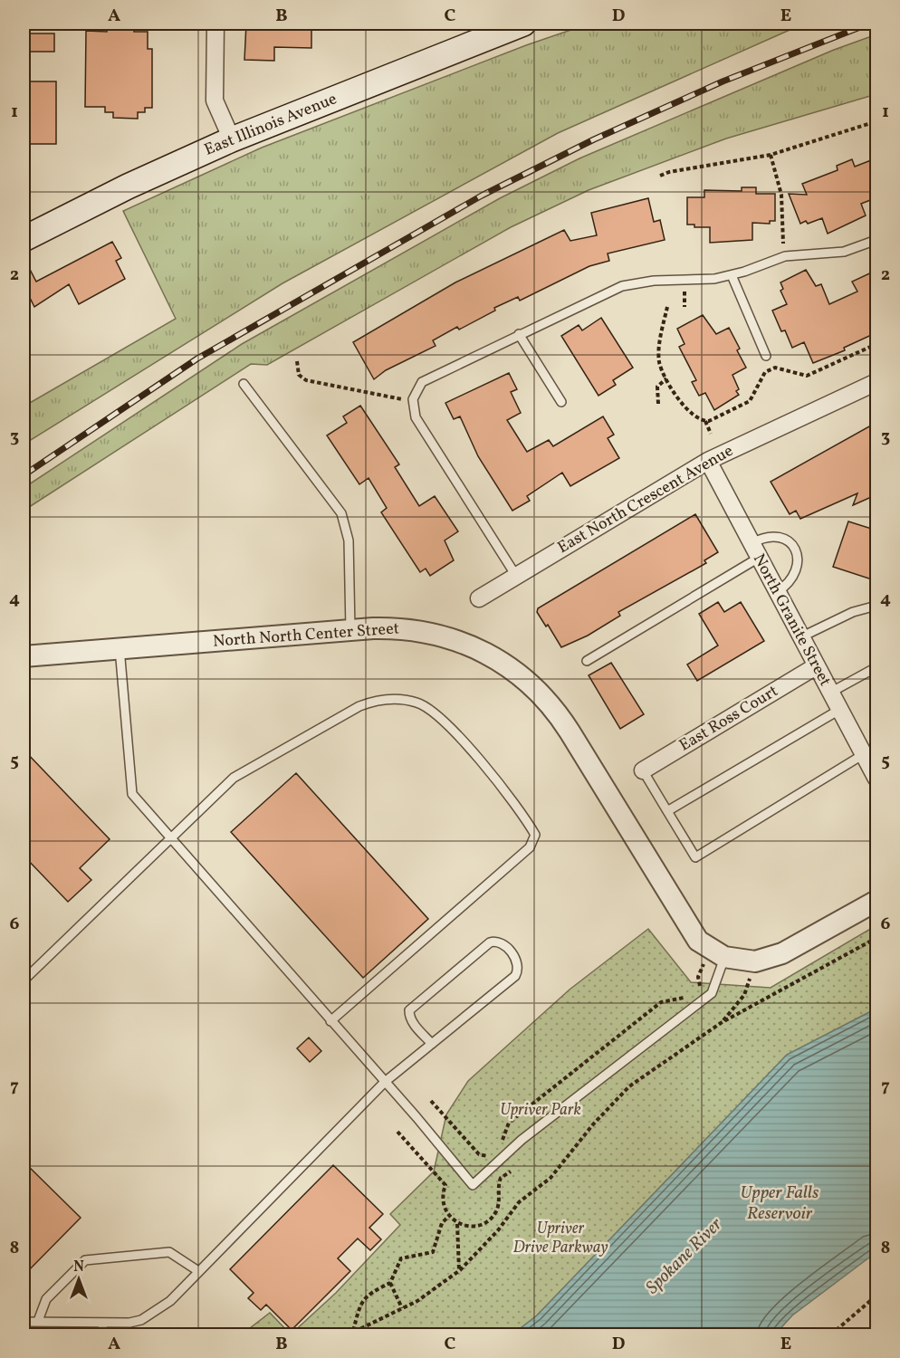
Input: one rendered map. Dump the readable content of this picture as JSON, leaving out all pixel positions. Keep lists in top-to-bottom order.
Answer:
{
  "streets": {
    "main road": ["East Illinois Avenue"],
    "street": [
      "East North Crescent Avenue",
      "North Granite Street",
      "North North Center Street",
      "East Ross Court"
    ]
  },
  "crossings": [
    ["East North Crescent Avenue", "North Granite Street"],
    ["North Granite Street", "East Ross Court"]
  ],
  "water": ["Upper Falls Reservoir", "Spokane River"],
  "parks": ["Upriver Park", "Upriver Drive Parkway"],
  "north": "top",
  "grid": {
    "columns": [
      "A",
      "B",
      "C",
      "D",
      "E"
    ],
    "rows": [
      "1",
      "2",
      "3",
      "4",
      "5",
      "6",
      "7",
      "8"
    ]
  }
}
